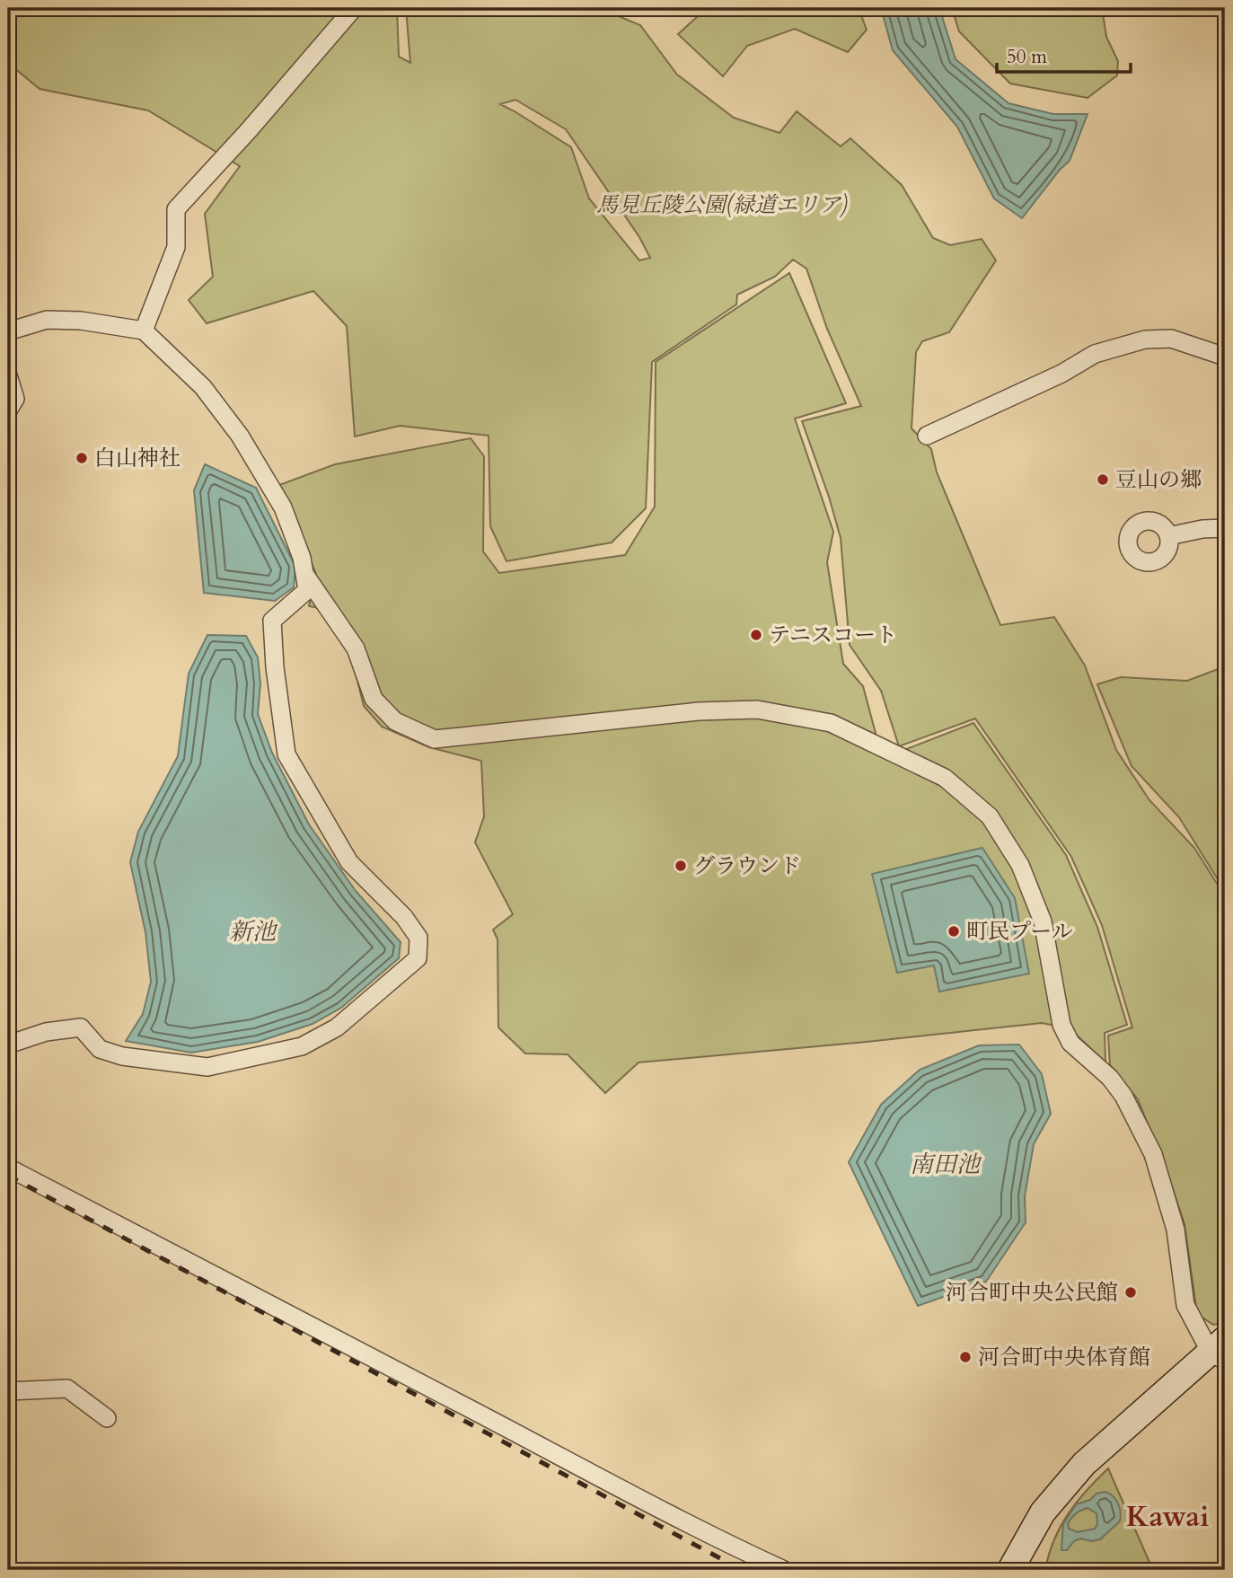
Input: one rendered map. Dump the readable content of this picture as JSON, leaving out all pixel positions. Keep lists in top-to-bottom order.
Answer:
{
  "districts": ["Kawai"],
  "water": ["新池", "南田池"],
  "parks": ["馬見丘陵公園(緑道エリア)"],
  "places": [
    "白山神社",
    "豆山の郷",
    "テニスコート",
    "グラウンド",
    "町民プール",
    "河合町中央公民館",
    "河合町中央体育館"
  ],
  "scale_bar": "50 m"
}
